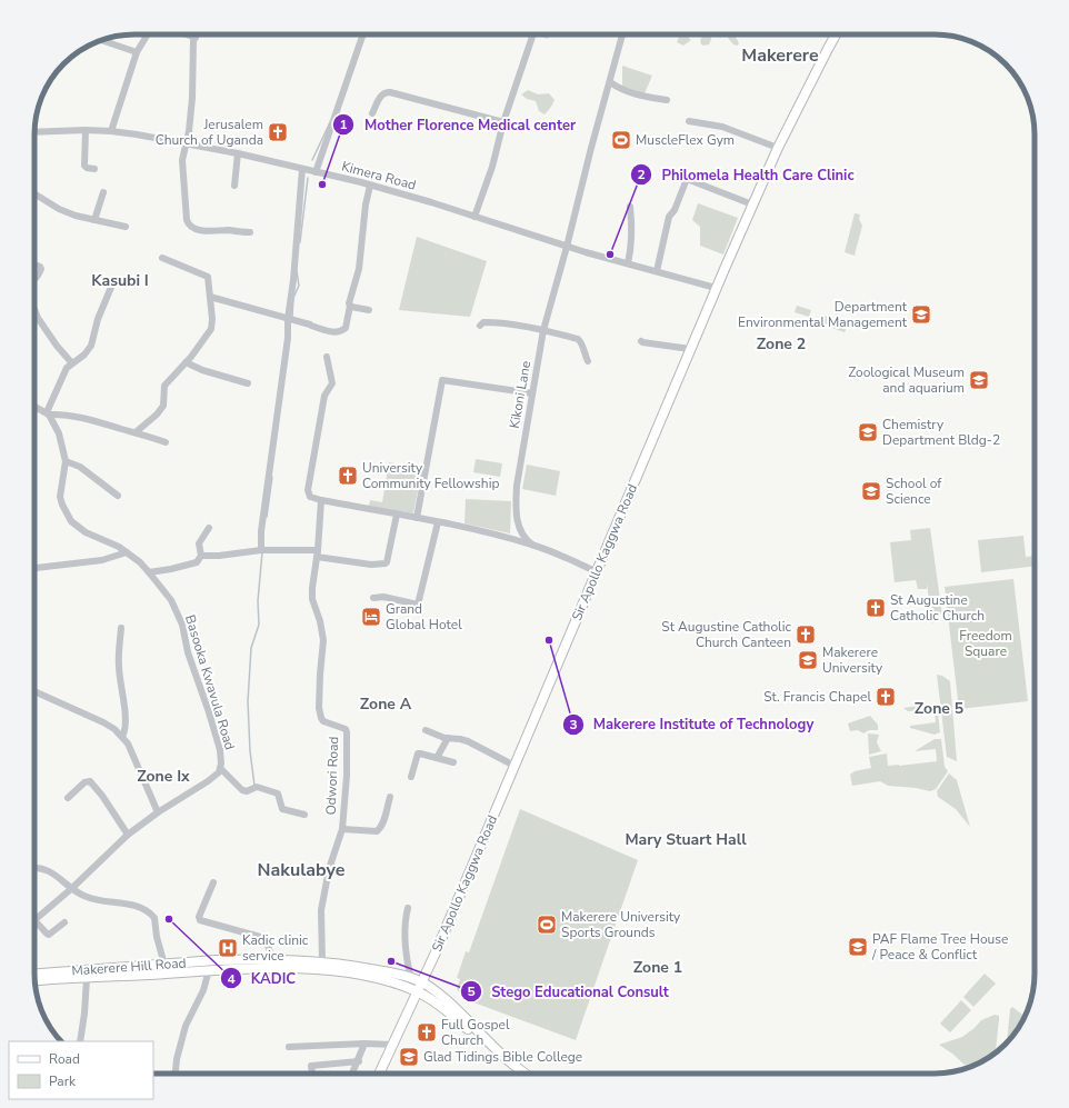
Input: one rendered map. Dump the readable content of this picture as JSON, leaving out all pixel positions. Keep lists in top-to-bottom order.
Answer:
{
  "streets": {
    "main road": ["Sir Apollo Kaggwa Road", "Makerere Hill Road"],
    "street": [
      "Kimera Road",
      "Kikoni Lane",
      "Basooka Kwavula Road",
      "Odwori Road"
    ]
  },
  "crossings": [
    ["Kimera Road", "Kikoni Lane"],
    ["Kimera Road", "Sir Apollo Kaggwa Road"],
    ["Sir Apollo Kaggwa Road", "Makerere Hill Road"],
    ["Odwori Road", "Makerere Hill Road"]
  ],
  "districts": [
    "Makerere",
    "Kasubi I",
    "Zone 2",
    "Zone A",
    "Zone 5",
    "Zone Ix",
    "Mary Stuart Hall",
    "Nakulabye",
    "Zone 1"
  ],
  "parks": ["Freedom Square"],
  "places": {
    "church": [
      "Jerusalem Church of Uganda",
      "University Community Fellowship",
      "St Augustine Catholic Church",
      "St Augustine Catholic Church Canteen",
      "St. Francis Chapel",
      "Full Gospel Church"
    ],
    "sports": ["MuscleFlex Gym", "Makerere University Sports Grounds"],
    "other": [
      "Mother Florence Medical center",
      "Philomela Health Care Clinic",
      "Makerere Institute of Technology",
      "KADIC",
      "Stego Educational Consult"
    ],
    "school or university": [
      "Department Environmental Management",
      "Zoological Museum and aquarium",
      "Chemistry Department Bldg-2",
      "School of Science",
      "Makerere University",
      "PAF Flame Tree House / Peace & Conflict",
      "Glad Tidings Bible College"
    ],
    "hotel": ["Grand Global Hotel"],
    "hospital": ["Kadic clinic service"]
  },
  "legend": ["Road", "Park"]
}
